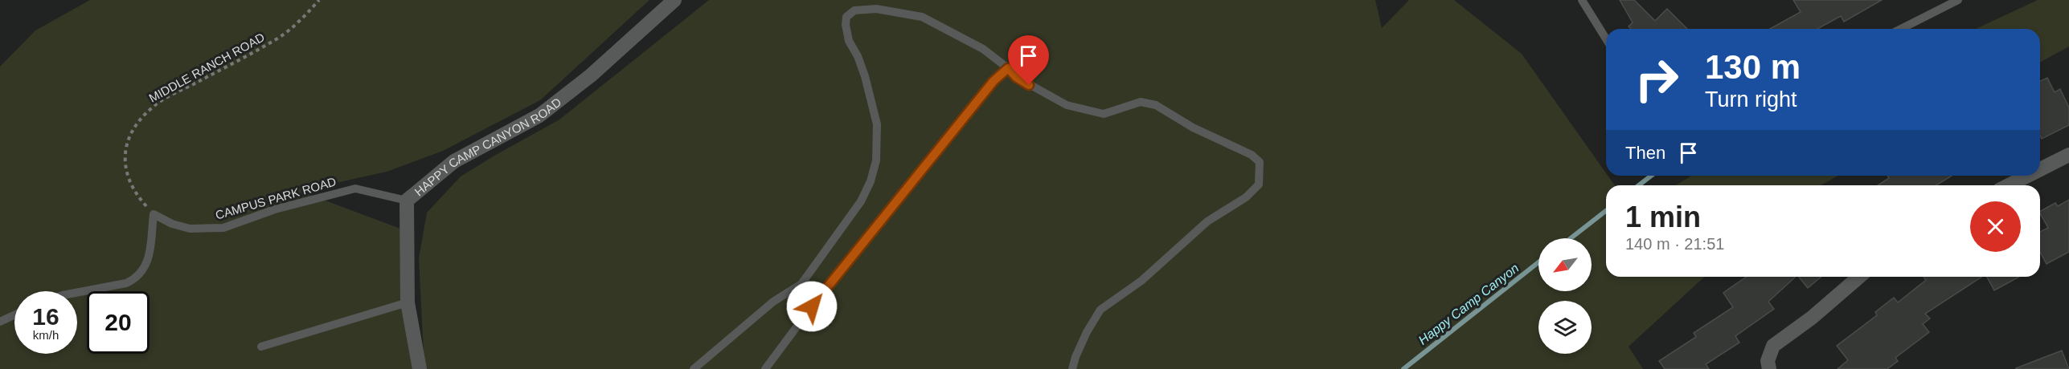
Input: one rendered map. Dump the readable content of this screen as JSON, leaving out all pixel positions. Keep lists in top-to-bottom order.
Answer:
{
  "streets": {
    "street": ["HAPPY CAMP CANYON ROAD"],
    "lane": ["CAMPUS PARK ROAD"],
    "path": ["MIDDLE RANCH ROAD"]
  },
  "crossings": [
    ["MIDDLE RANCH ROAD", "CAMPUS PARK ROAD"],
    ["HAPPY CAMP CANYON ROAD", "CAMPUS PARK ROAD"]
  ],
  "water": ["Happy Camp Canyon"],
  "north": "bottom left",
  "page": {
    "turn": ["130 m", "Turn right"],
    "then": "Then",
    "heading": ["1 min", "140 m · 21:51"],
    "speed": "16 km/h",
    "limit": "20"
  }
}
